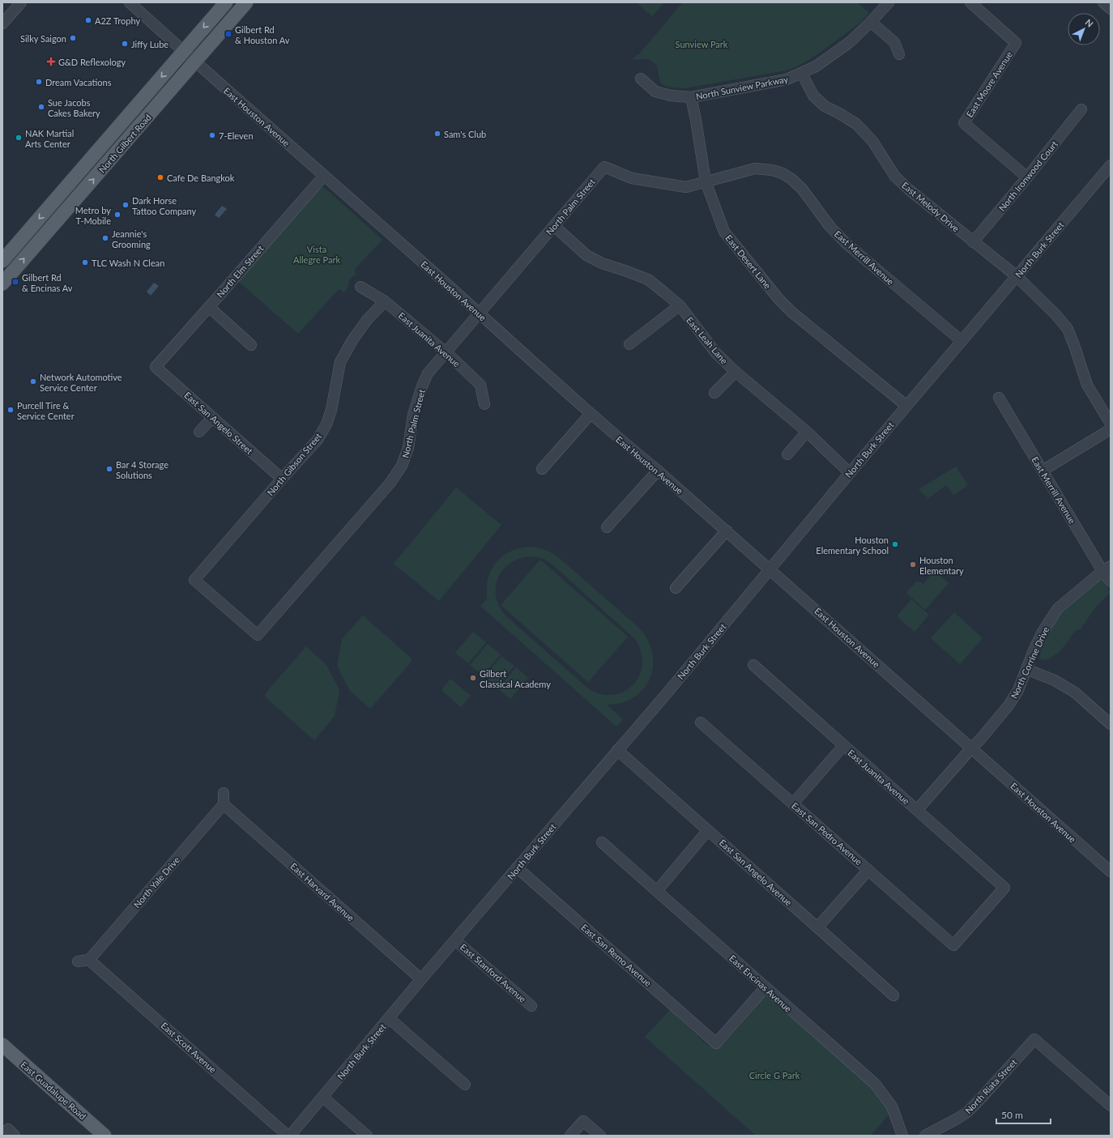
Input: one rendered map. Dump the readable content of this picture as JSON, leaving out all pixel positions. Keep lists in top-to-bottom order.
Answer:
{
  "streets": {
    "main road": ["North Gilbert Road", "East Guadalupe Road"],
    "street": [
      "East Moore Avenue",
      "North Sunview Parkway",
      "East Houston Avenue",
      "North Ironwood Court",
      "North Palm Street",
      "East Melody Drive",
      "North Burk Street",
      "East Merrill Avenue",
      "East Desert Lane",
      "North Elm Street",
      "East Juanita Avenue",
      "East Leah Lane",
      "East San Angelo Street",
      "North Gibson Street",
      "North Corrine Drive",
      "East San Pedro Avenue",
      "East San Angelo Avenue",
      "North Yale Drive",
      "East Harvard Avenue",
      "East San Remo Avenue",
      "East Stanford Avenue",
      "East Encinas Avenue",
      "East Scott Avenue",
      "North Riata Street"
    ]
  },
  "crossings": [
    ["East Moore Avenue", "North Ironwood Court"],
    ["North Sunview Parkway", "East Melody Drive"],
    ["North Sunview Parkway", "East Desert Lane"],
    ["East Houston Avenue", "North Gilbert Road"],
    ["East Houston Avenue", "North Palm Street"],
    ["East Houston Avenue", "North Burk Street"],
    ["East Houston Avenue", "North Elm Street"],
    ["East Houston Avenue", "North Corrine Drive"],
    ["North Ironwood Court", "East Melody Drive"],
    ["North Palm Street", "East Merrill Avenue"],
    ["North Palm Street", "East Juanita Avenue"],
    ["North Palm Street", "East Leah Lane"],
    ["North Palm Street", "North Gibson Street"],
    ["East Melody Drive", "North Burk Street"],
    ["North Burk Street", "East Merrill Avenue"],
    ["North Burk Street", "East Desert Lane"],
    ["North Burk Street", "East Leah Lane"],
    ["North Burk Street", "East San Angelo Avenue"],
    ["North Burk Street", "East Harvard Avenue"],
    ["North Burk Street", "East San Remo Avenue"],
    ["North Burk Street", "East Stanford Avenue"],
    ["North Burk Street", "East Scott Avenue"],
    ["East Merrill Avenue", "East Desert Lane"],
    ["East Merrill Avenue", "North Corrine Drive"],
    ["North Elm Street", "East San Angelo Street"],
    ["East Juanita Avenue", "North Gibson Street"],
    ["East Juanita Avenue", "North Corrine Drive"],
    ["East Juanita Avenue", "East San Pedro Avenue"],
    ["East San Angelo Street", "North Gibson Street"],
    ["North Yale Drive", "East Harvard Avenue"],
    ["North Yale Drive", "East Scott Avenue"],
    ["East San Remo Avenue", "East Encinas Avenue"]
  ],
  "parks": ["Sunview Park", "Vista Allegre Park", "Circle G Park"],
  "places": {
    "other": [
      "A2Z Trophy",
      "Silky Saigon",
      "Jiffy Lube",
      "Dream Vacations",
      "Sue Jacobs Cakes Bakery",
      "Sam's Club",
      "7-Eleven",
      "NAK Martial Arts Center",
      "Cafe De Bangkok",
      "Dark Horse Tattoo Company",
      "Metro by T-Mobile",
      "Jeannie's Grooming",
      "TLC Wash N Clean",
      "Network Automotive Service Center",
      "Purcell Tire & Service Center",
      "Bar 4 Storage Solutions",
      "Houston Elementary School",
      "Houston Elementary",
      "Gilbert Classical Academy"
    ],
    "transit": ["Gilbert Rd & Houston Av", "Gilbert Rd & Encinas Av"],
    "health": ["G&D Reflexology"]
  },
  "scale_bar": "50 m",
  "north": "top right"
}
